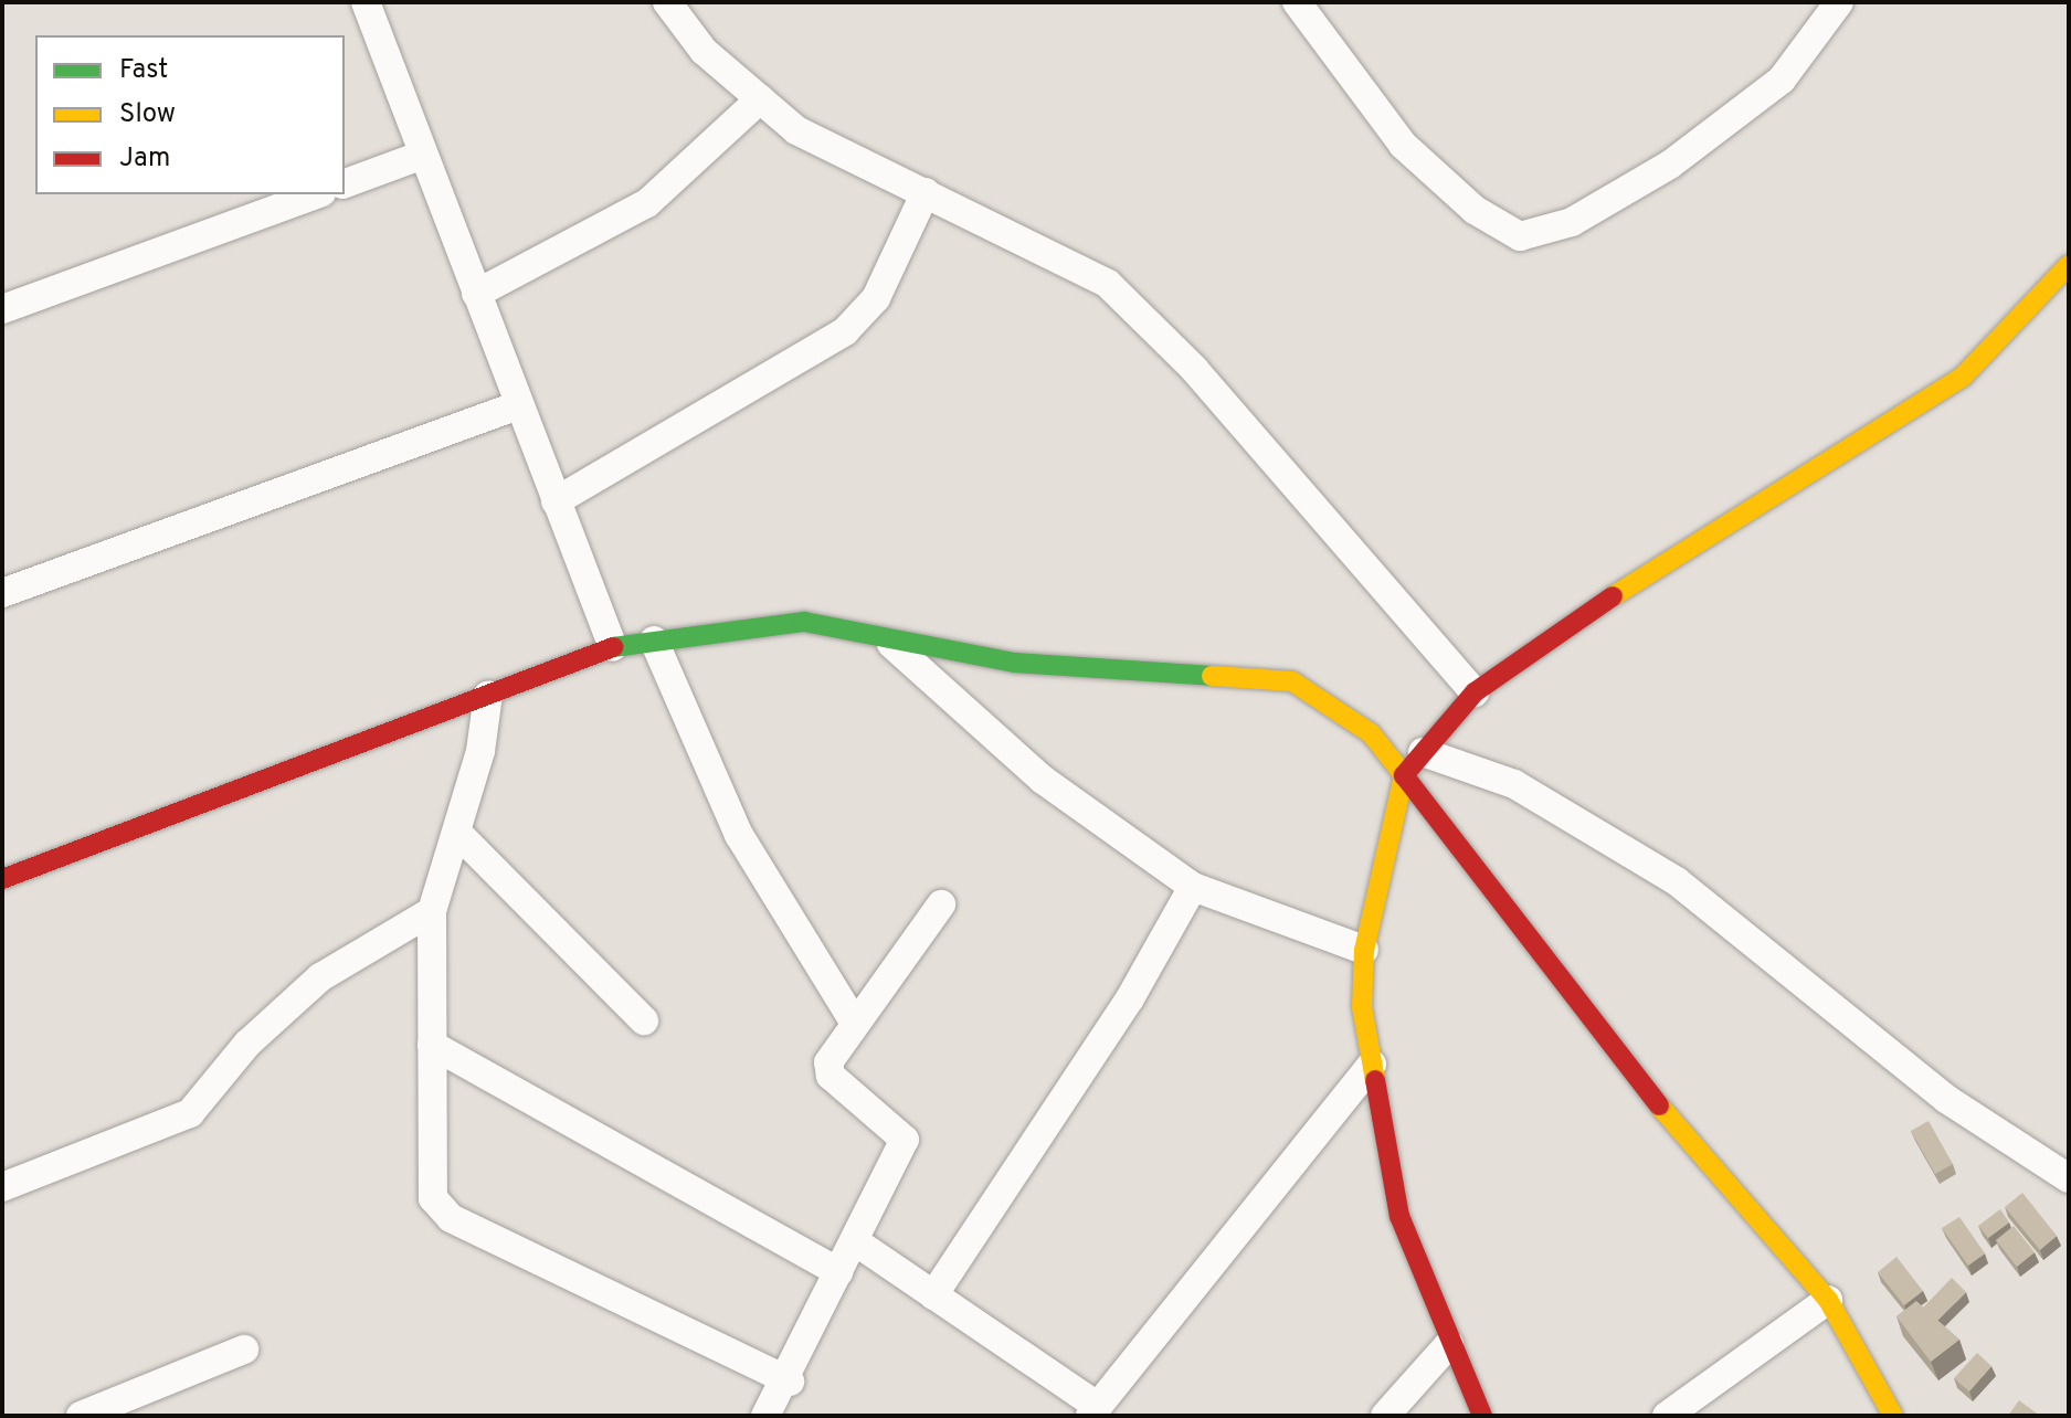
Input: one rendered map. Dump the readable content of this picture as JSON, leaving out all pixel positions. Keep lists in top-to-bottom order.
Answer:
{
  "legend": ["Fast", "Slow", "Jam"]
}
